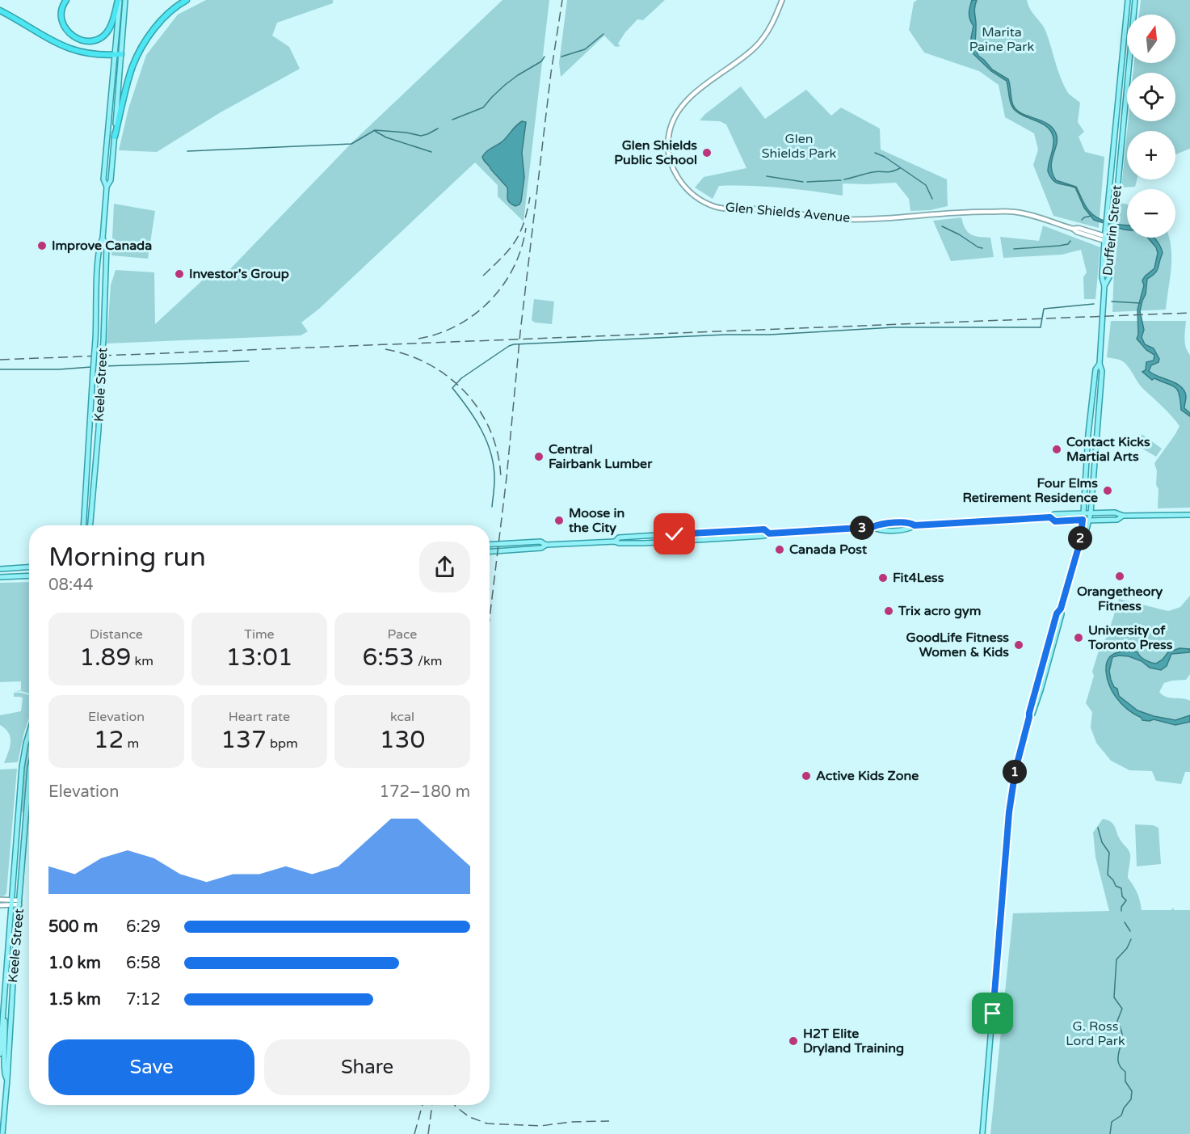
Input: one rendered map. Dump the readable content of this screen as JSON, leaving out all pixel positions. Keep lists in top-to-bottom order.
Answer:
{
  "streets": {
    "main road": ["Dufferin Street", "Keele Street"],
    "street": ["Glen Shields Avenue"]
  },
  "crossings": [
    ["Glen Shields Avenue", "Dufferin Street"]
  ],
  "parks": ["Marita Paine Park", "Glen Shields Park", "G. Ross Lord Park"],
  "places": [
    "Glen Shields Public School",
    "Improve Canada",
    "Investor's Group",
    "Contact Kicks Martial Arts",
    "Central Fairbank Lumber",
    "Four Elms Retirement Residence",
    "Moose in the City",
    "Canada Post",
    "Orangetheory Fitness",
    "Fit4Less",
    "Trix acro gym",
    "University of Toronto Press",
    "GoodLife Fitness Women & Kids",
    "Active Kids Zone",
    "H2T Elite Dryland Training"
  ],
  "north": "top",
  "page": {
    "map_buttons": ["+", "−"],
    "pins": ["3", "2", "1"],
    "heading": ["Morning run", "08:44"],
    "stats": [
      ["Distance", "1.89 km"],
      ["Time", "13:01"],
      ["Pace", "6:53 /km"],
      ["Elevation", "12 m"],
      ["Heart rate", "137 bpm"],
      ["kcal", "130"]
    ],
    "chart": ["Elevation", "172–180 m"],
    "list": [
      {
        "name": "500 m",
        "note": "6:29"
      },
      {
        "name": "1.0 km",
        "note": "6:58"
      },
      {
        "name": "1.5 km",
        "note": "7:12"
      }
    ],
    "buttons": ["Save", "Share"]
  }
}
